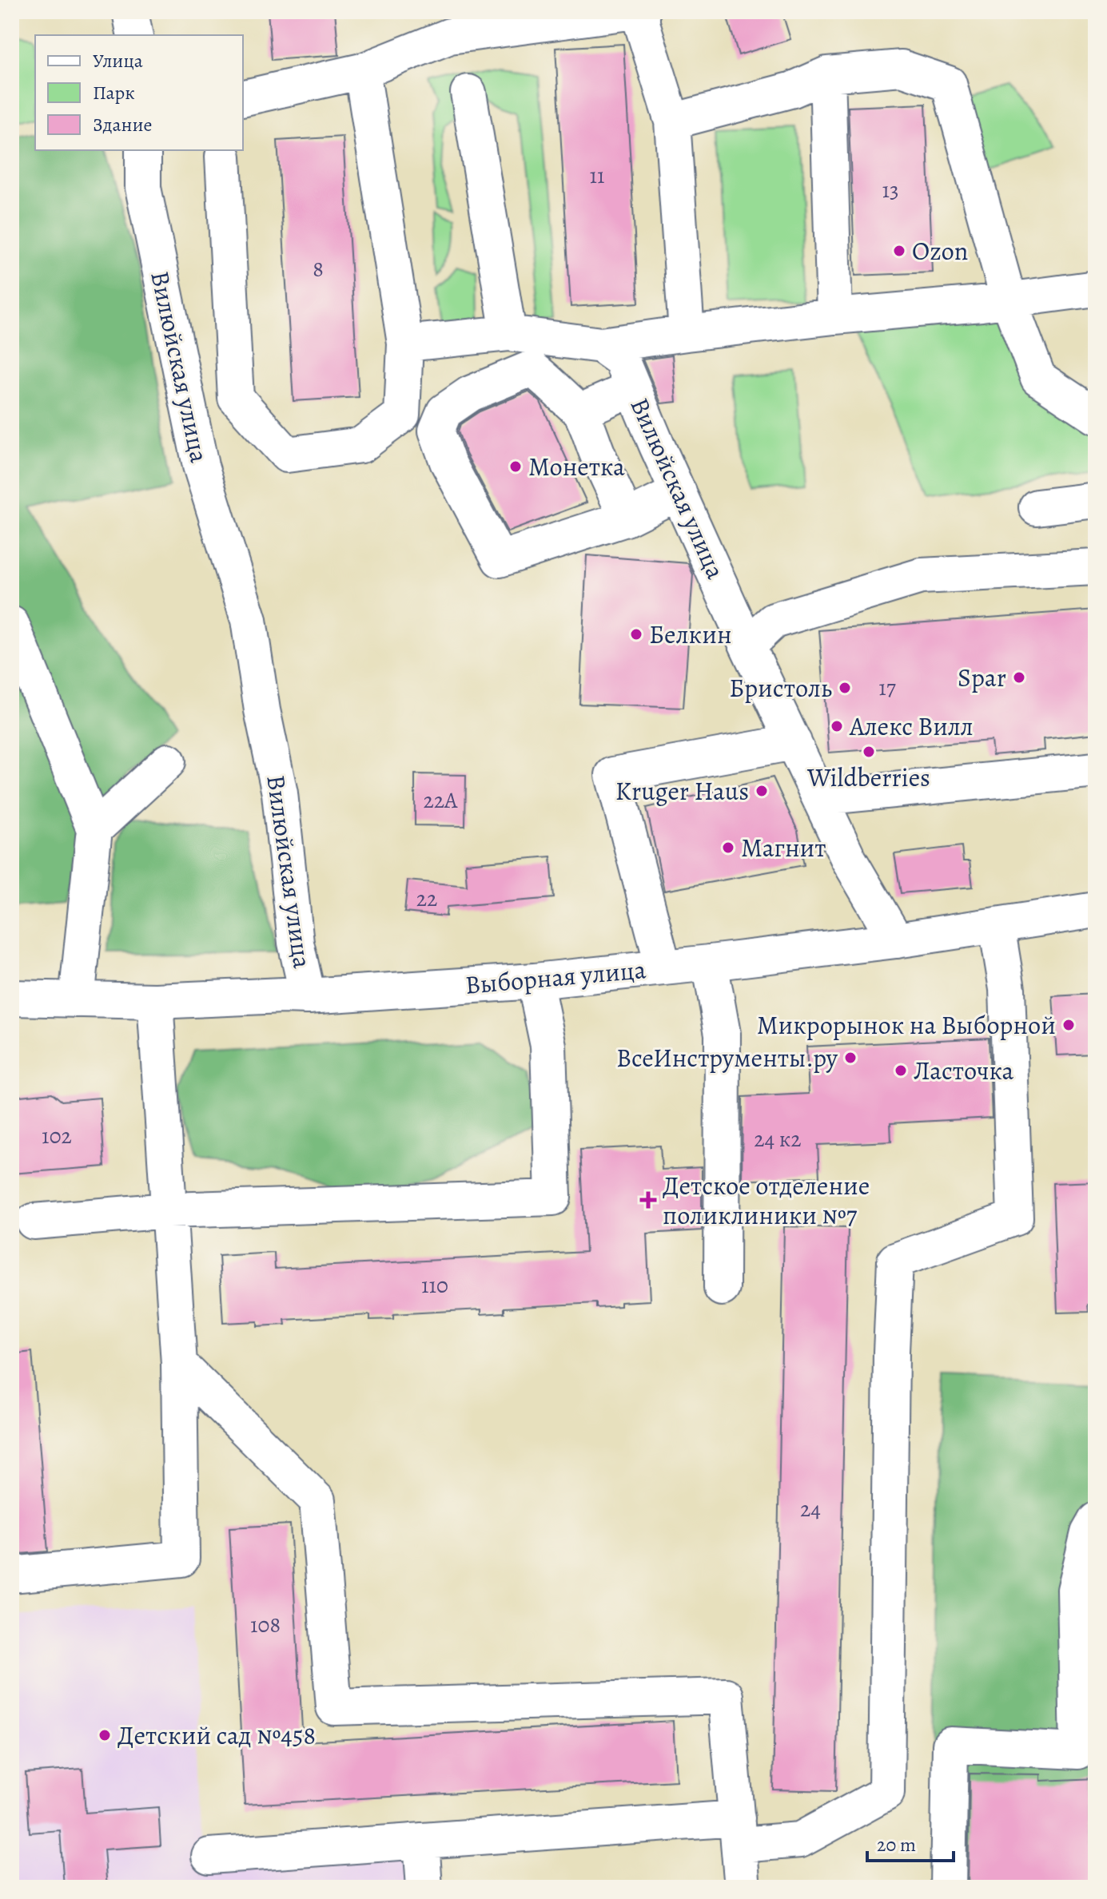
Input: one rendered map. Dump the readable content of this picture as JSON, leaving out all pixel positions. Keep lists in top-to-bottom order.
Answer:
{
  "streets": {
    "street": ["Вилюйская улица", "Выборная улица"]
  },
  "crossings": [
    ["Вилюйская улица", "Выборная улица"]
  ],
  "places": {
    "other": [
      "Ozon",
      "Монетка",
      "Белкин",
      "Spar",
      "Бристоль",
      "Алекс Вилл",
      "Wildberries",
      "Kruger Haus",
      "Магнит",
      "Микрорынок на Выборной",
      "ВсеИнструменты.ру",
      "Ласточка",
      "Детский сад №458"
    ],
    "health": ["Детское отделение поликлиники №7"]
  },
  "house_numbers": [
    "11",
    "13",
    "8",
    "17",
    "22А",
    "22",
    "102",
    "24 к2",
    "110",
    "24",
    "108"
  ],
  "legend": ["Улица", "Парк", "Здание"],
  "scale_bar": "20 m"
}
